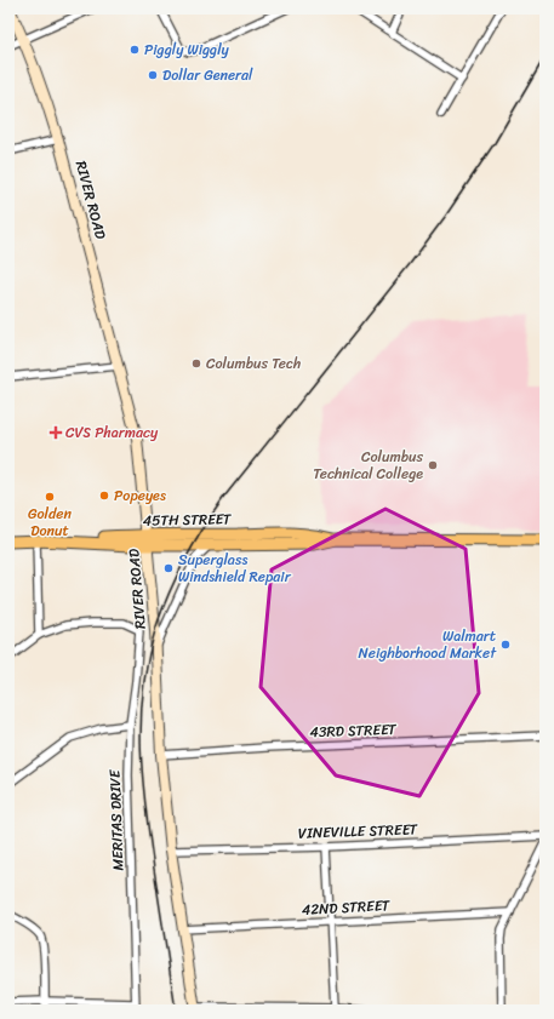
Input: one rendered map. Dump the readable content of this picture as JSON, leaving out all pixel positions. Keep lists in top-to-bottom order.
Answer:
{
  "streets": {
    "main road": ["RIVER ROAD", "45TH STREET"],
    "street": [
      "43RD STREET",
      "MERITAS DRIVE",
      "VINEVILLE STREET",
      "42ND STREET"
    ]
  },
  "crossings": [
    ["RIVER ROAD", "45TH STREET"],
    ["RIVER ROAD", "43RD STREET"],
    ["RIVER ROAD", "VINEVILLE STREET"],
    ["RIVER ROAD", "42ND STREET"]
  ],
  "places": {
    "other": [
      "Piggly Wiggly",
      "Dollar General",
      "Columbus Tech",
      "Columbus Technical College",
      "Popeyes",
      "Golden Donut",
      "Superglass Windshield Repair",
      "Walmart Neighborhood Market"
    ],
    "health": ["CVS Pharmacy"]
  }
}
